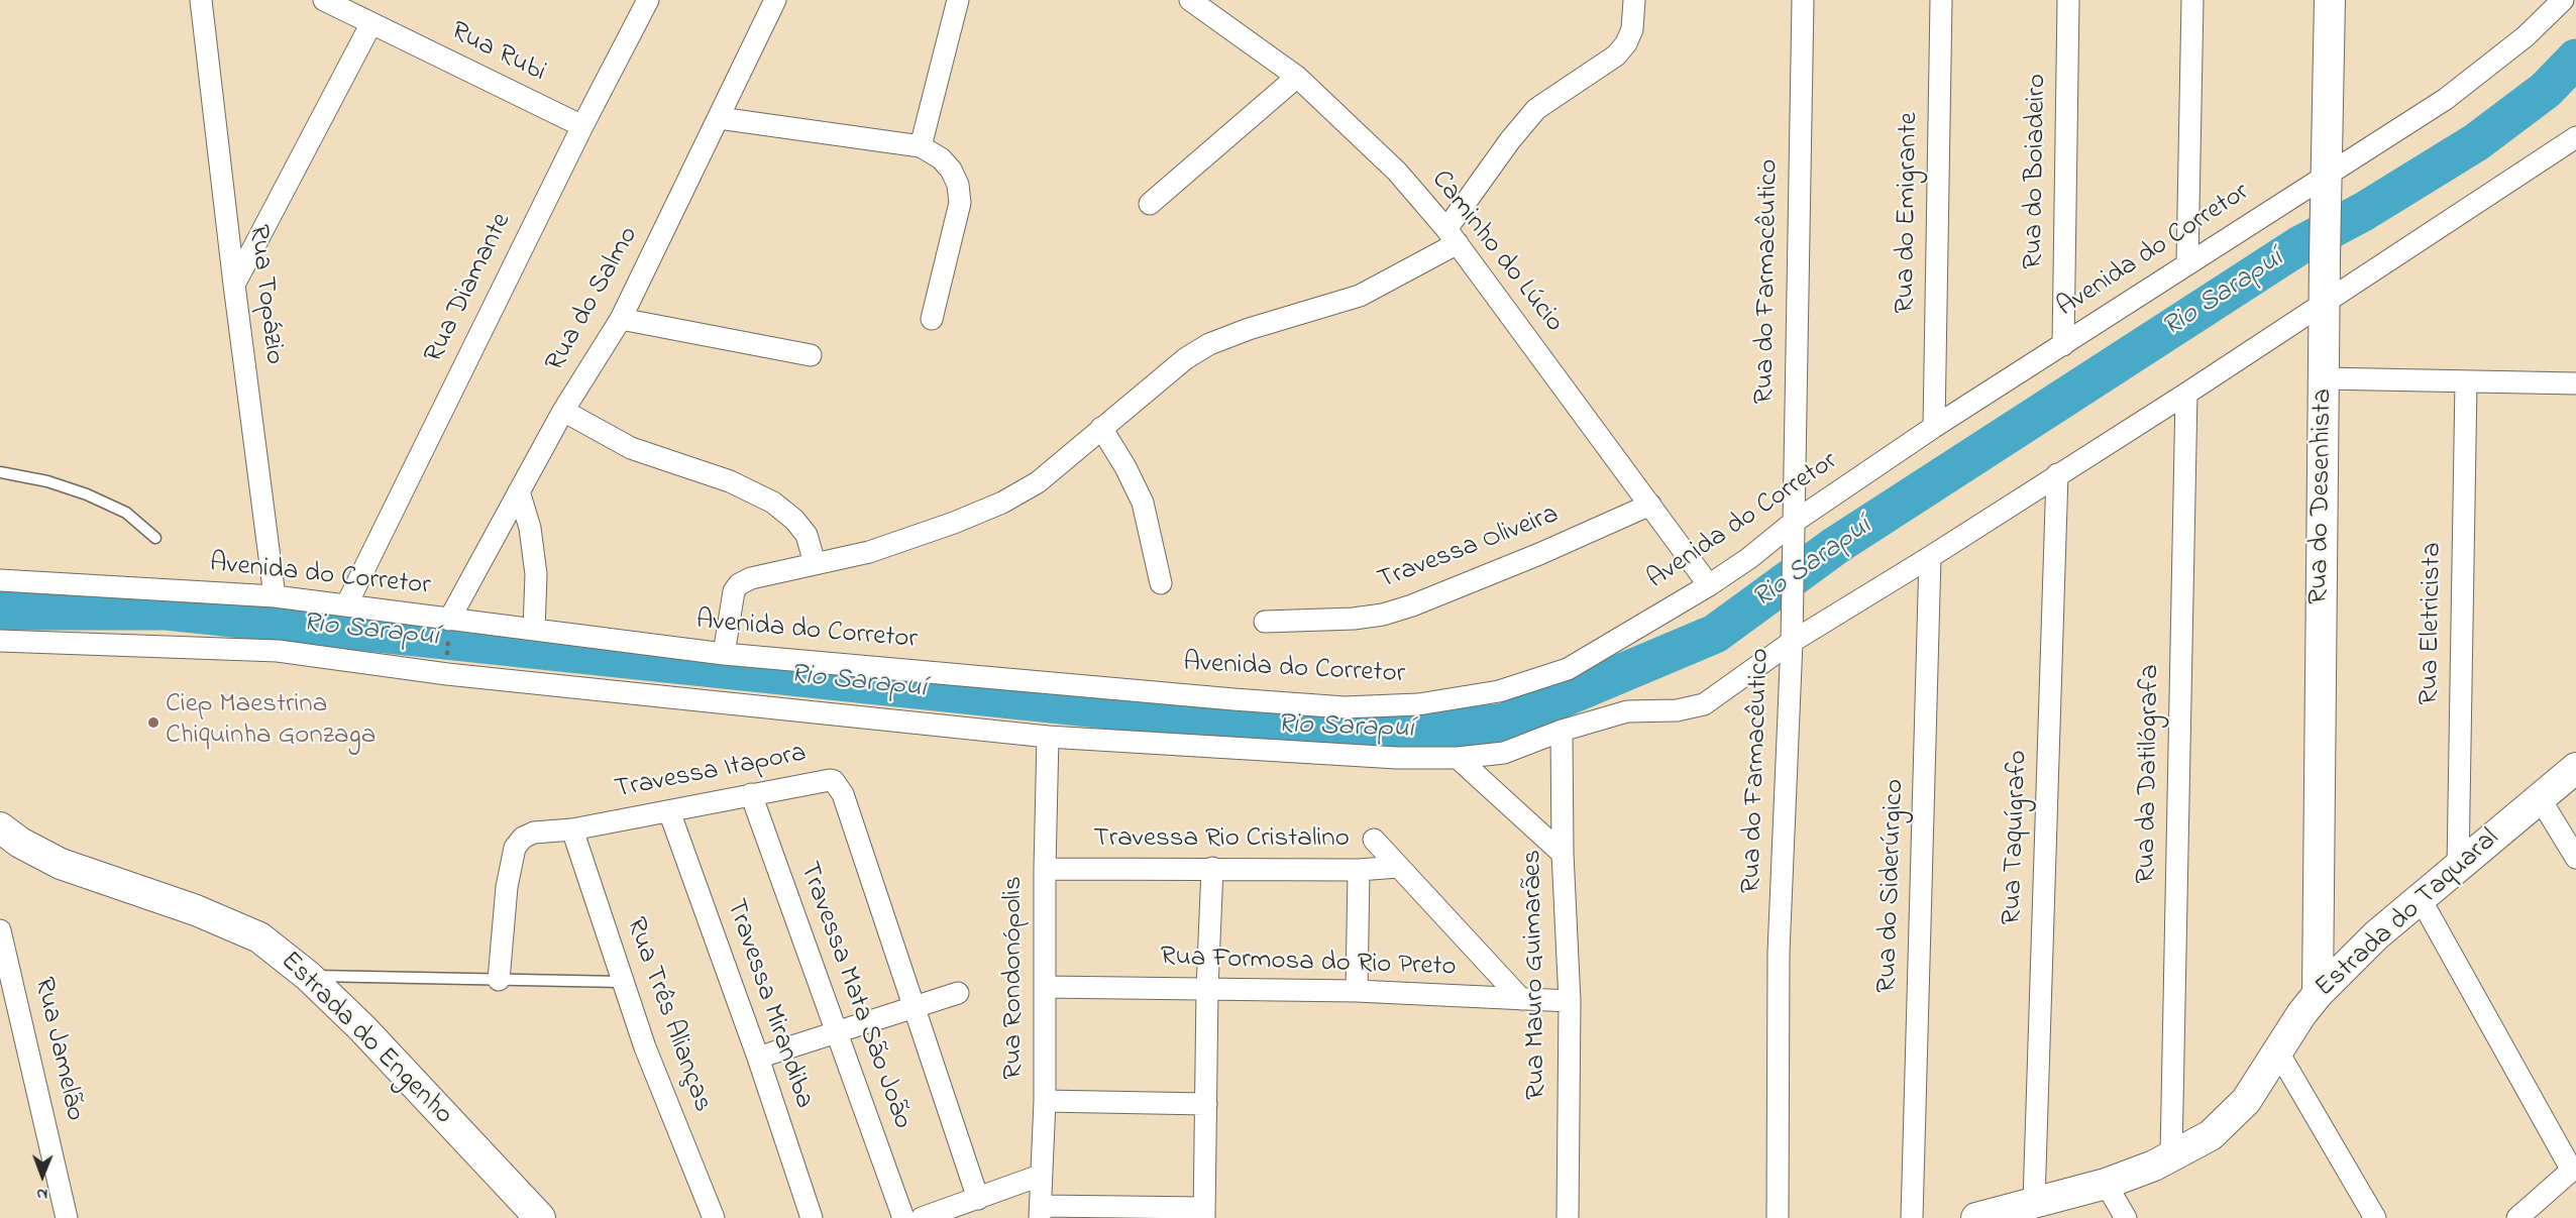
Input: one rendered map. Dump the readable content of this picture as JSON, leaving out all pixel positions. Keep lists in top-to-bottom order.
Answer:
{
  "streets": {
    "street": [
      "Rua Rubi",
      "Rua do Boiadeiro",
      "Rua do Emigrante",
      "Avenida do Corretor",
      "Caminho do Lúcio",
      "Rua do Farmacêutico",
      "Rua Diamante",
      "Rua Topázio",
      "Rua do Salmo",
      "Rua do Desenhista",
      "Travessa Oliveira",
      "Rua Eletricista",
      "Travessa Itapora",
      "Rua da Datilógrafa",
      "Rua Taquígrafo",
      "Travessa Rio Cristalino",
      "Rua do Siderúrgico",
      "Estrada do Taquaral",
      "Rua Formosa do Rio Preto",
      "Rua Mauro Guimarães",
      "Rua Rondonópolis",
      "Travessa Mata São João",
      "Travessa Mirandiba",
      "Rua Três Alianças",
      "Estrada do Engenho",
      "Rua Jamelão"
    ]
  },
  "crossings": [
    ["Rua Rubi", "Rua Diamante"],
    ["Rua do Boiadeiro", "Avenida do Corretor"],
    ["Rua do Emigrante", "Avenida do Corretor"],
    ["Avenida do Corretor", "Caminho do Lúcio"],
    ["Avenida do Corretor", "Rua do Farmacêutico"],
    ["Avenida do Corretor", "Rua Diamante"],
    ["Avenida do Corretor", "Rua Topázio"],
    ["Avenida do Corretor", "Rua do Salmo"],
    ["Avenida do Corretor", "Rua do Desenhista"],
    ["Caminho do Lúcio", "Travessa Oliveira"],
    ["Rua do Desenhista", "Estrada do Taquaral"],
    ["Rua Eletricista", "Estrada do Taquaral"],
    ["Travessa Itapora", "Travessa Mata São João"],
    ["Travessa Itapora", "Travessa Mirandiba"],
    ["Travessa Itapora", "Rua Três Alianças"],
    ["Rua da Datilógrafa", "Estrada do Taquaral"],
    ["Rua Taquígrafo", "Estrada do Taquaral"],
    ["Travessa Rio Cristalino", "Rua Rondonópolis"],
    ["Rua Formosa do Rio Preto", "Rua Mauro Guimarães"],
    ["Rua Formosa do Rio Preto", "Rua Rondonópolis"]
  ],
  "water": ["Rio Sarapuí"],
  "places": ["Ciep Maestrina Chiquinha Gonzaga"],
  "north": "bottom"
}
